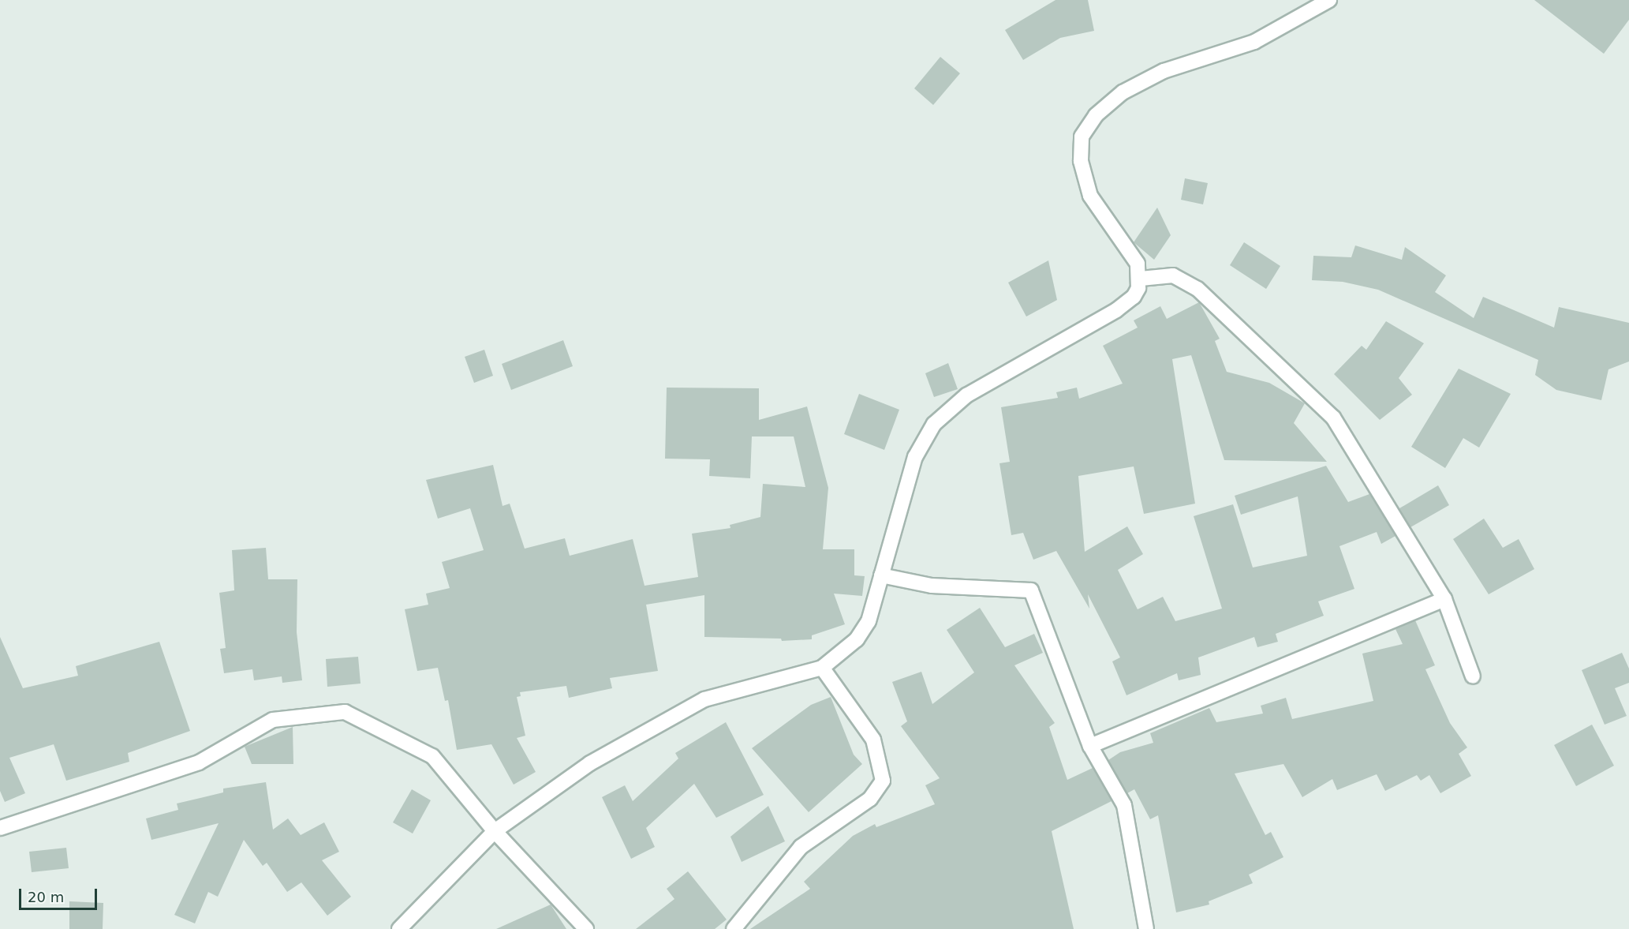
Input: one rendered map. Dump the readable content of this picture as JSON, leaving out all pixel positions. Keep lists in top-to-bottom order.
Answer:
{
  "scale_bar": "20 m"
}
